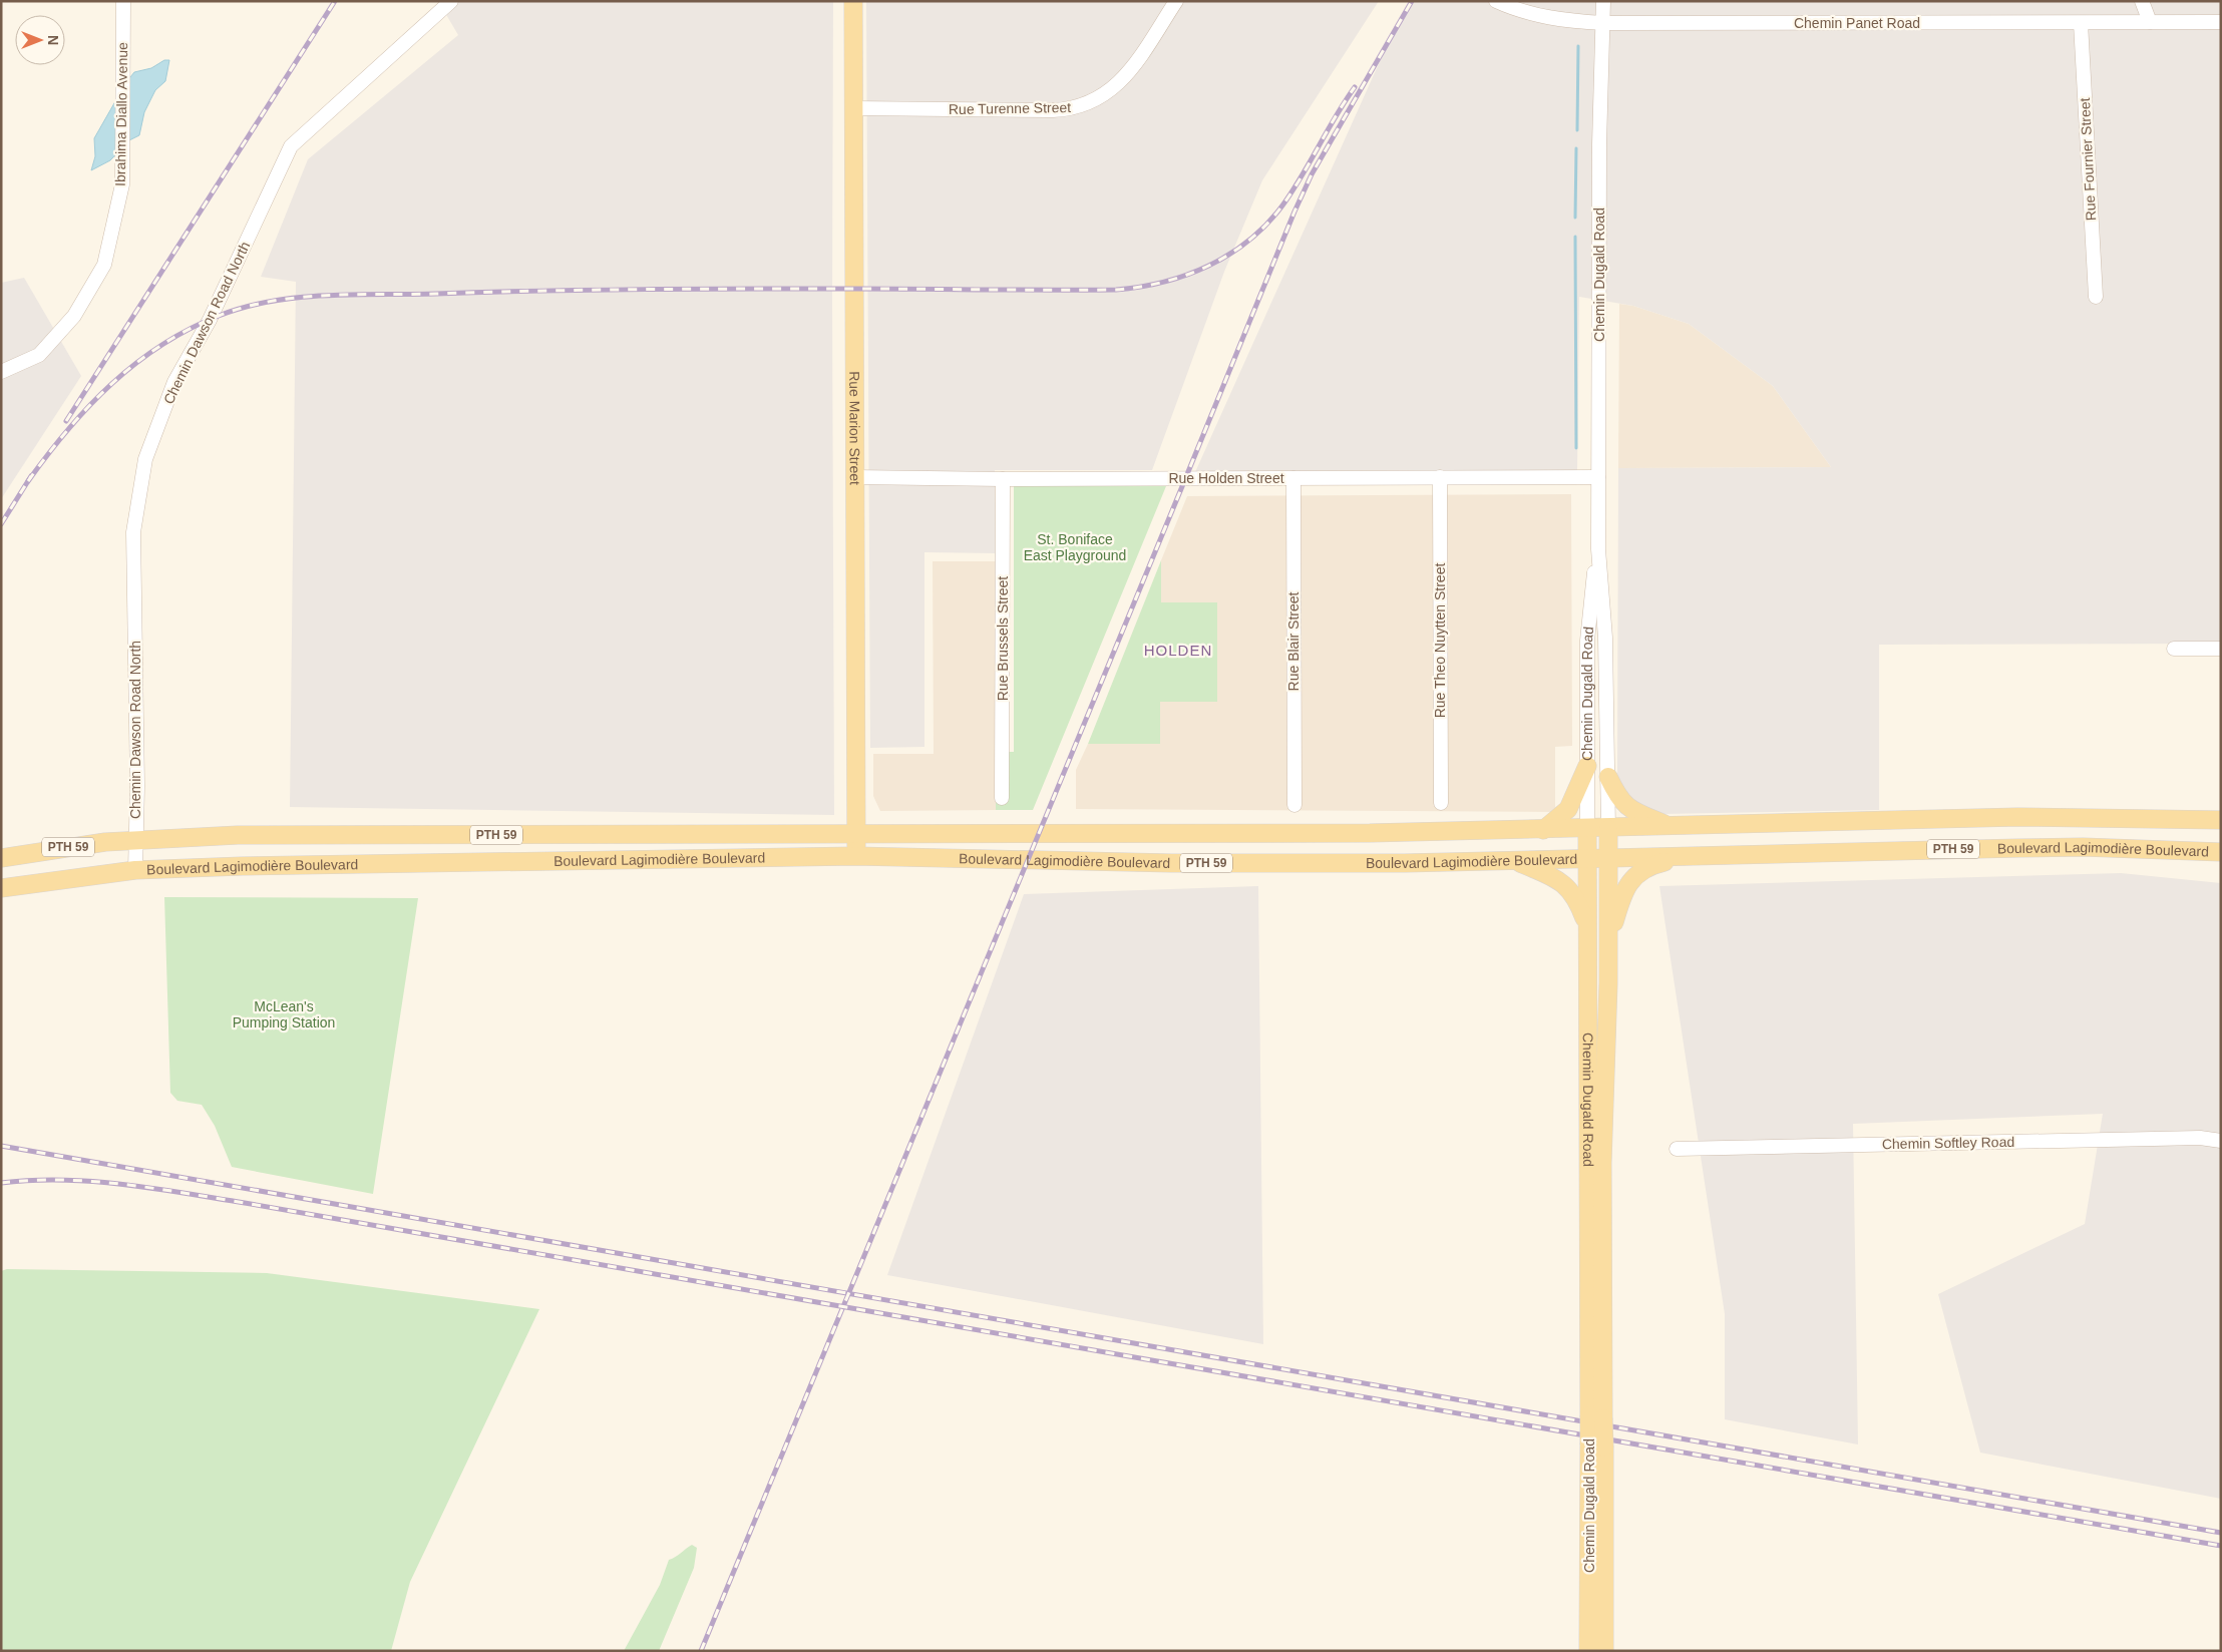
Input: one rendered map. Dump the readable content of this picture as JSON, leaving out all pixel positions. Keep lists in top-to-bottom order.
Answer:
{
  "streets": {
    "main road": [
      "Chemin Dugald Road",
      "Rue Marion Street",
      "PTH 59",
      "Boulevard Lagimodière Boulevard"
    ],
    "street": [
      "Chemin Panet Road",
      "Rue Turenne Street",
      "Ibrahima Diallo Avenue",
      "Rue Fournier Street",
      "Chemin Dawson Road North",
      "Rue Holden Street",
      "Rue Brussels Street",
      "Rue Theo Nuytten Street",
      "Rue Blair Street",
      "Chemin Softley Road"
    ]
  },
  "crossings": [
    ["Chemin Panet Road", "Rue Fournier Street"],
    ["Chemin Panet Road", "Chemin Dugald Road"],
    ["Rue Turenne Street", "Rue Marion Street"],
    ["Chemin Dugald Road", "Rue Holden Street"],
    ["Chemin Dugald Road", "Boulevard Lagimodière Boulevard"],
    ["Chemin Dawson Road North", "Boulevard Lagimodière Boulevard"],
    ["Rue Marion Street", "Rue Holden Street"],
    ["Rue Marion Street", "Boulevard Lagimodière Boulevard"],
    ["Rue Holden Street", "Rue Brussels Street"],
    ["Rue Holden Street", "Rue Theo Nuytten Street"],
    ["Rue Holden Street", "Rue Blair Street"]
  ],
  "districts": ["HOLDEN"],
  "parks": ["St. Boniface East Playground", "McLean's Pumping Station"],
  "north": "right"
}
